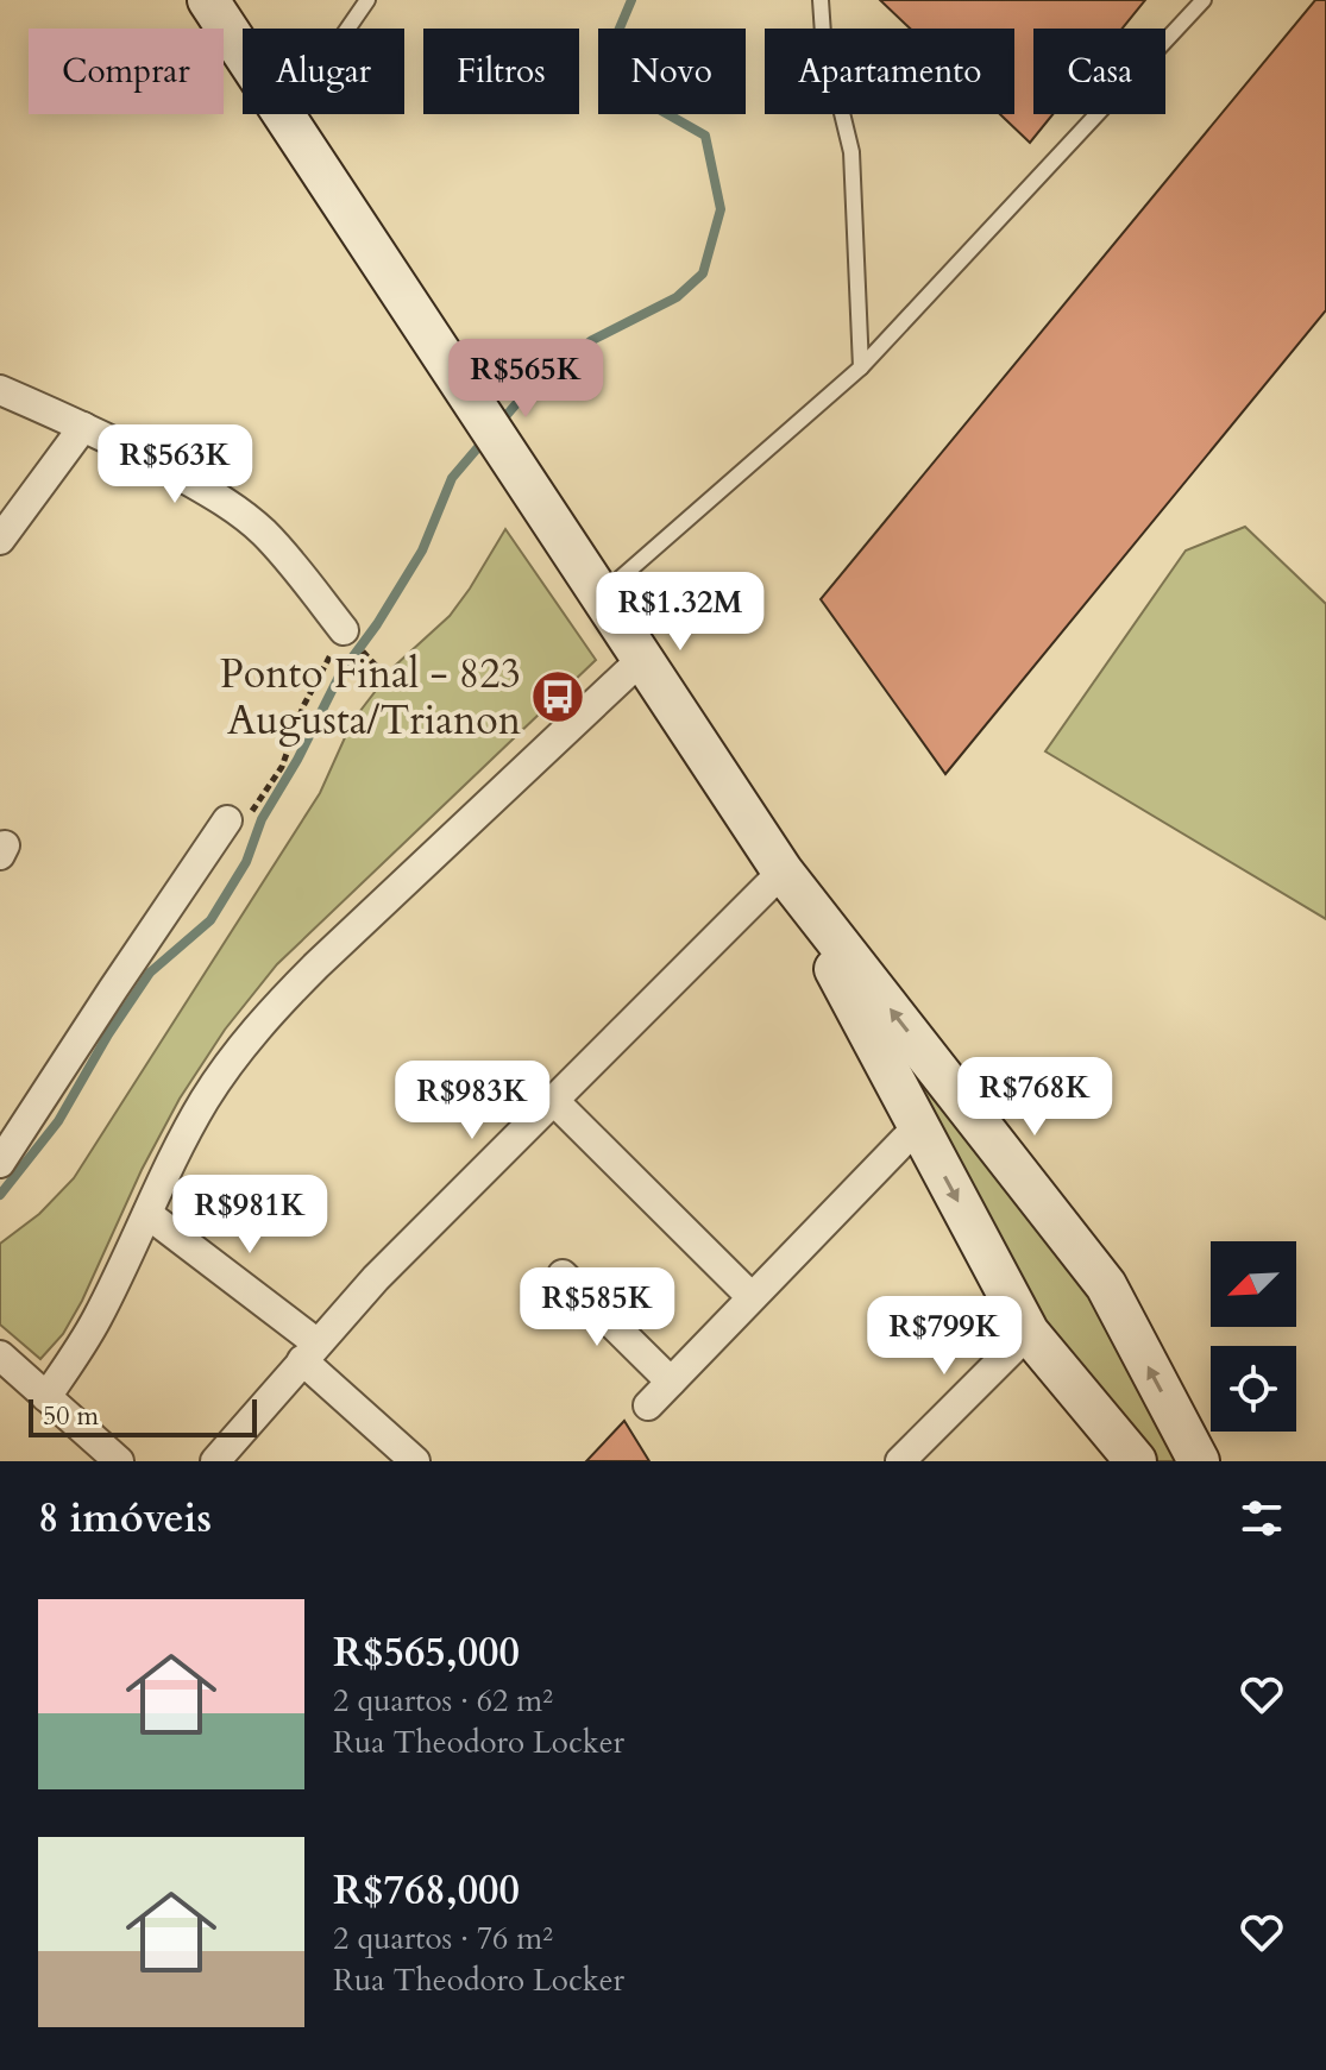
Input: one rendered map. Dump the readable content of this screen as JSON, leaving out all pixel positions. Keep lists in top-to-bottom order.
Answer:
{
  "places": {
    "bus stop": ["Ponto Final - 823 Augusta/Trianon"]
  },
  "scale_bar": "50 m",
  "north": "bottom left",
  "page": {
    "chip": [
      "Comprar",
      "Alugar",
      "Filtros",
      "Novo",
      "Apartamento",
      "Casa"
    ],
    "price": [
      "R$565K",
      "R$563K",
      "R$1.32M",
      "R$768K",
      "R$983K",
      "R$981K",
      "R$585K",
      "R$799K"
    ],
    "scale": "50 m",
    "heading": "8 imóveis",
    "list": [
      {
        "name": "R$565,000",
        "note": "2 quartos · 62 m² · Rua Theodoro Locker"
      },
      {
        "name": "R$768,000",
        "note": "2 quartos · 76 m² · Rua Theodoro Locker"
      }
    ]
  }
}
